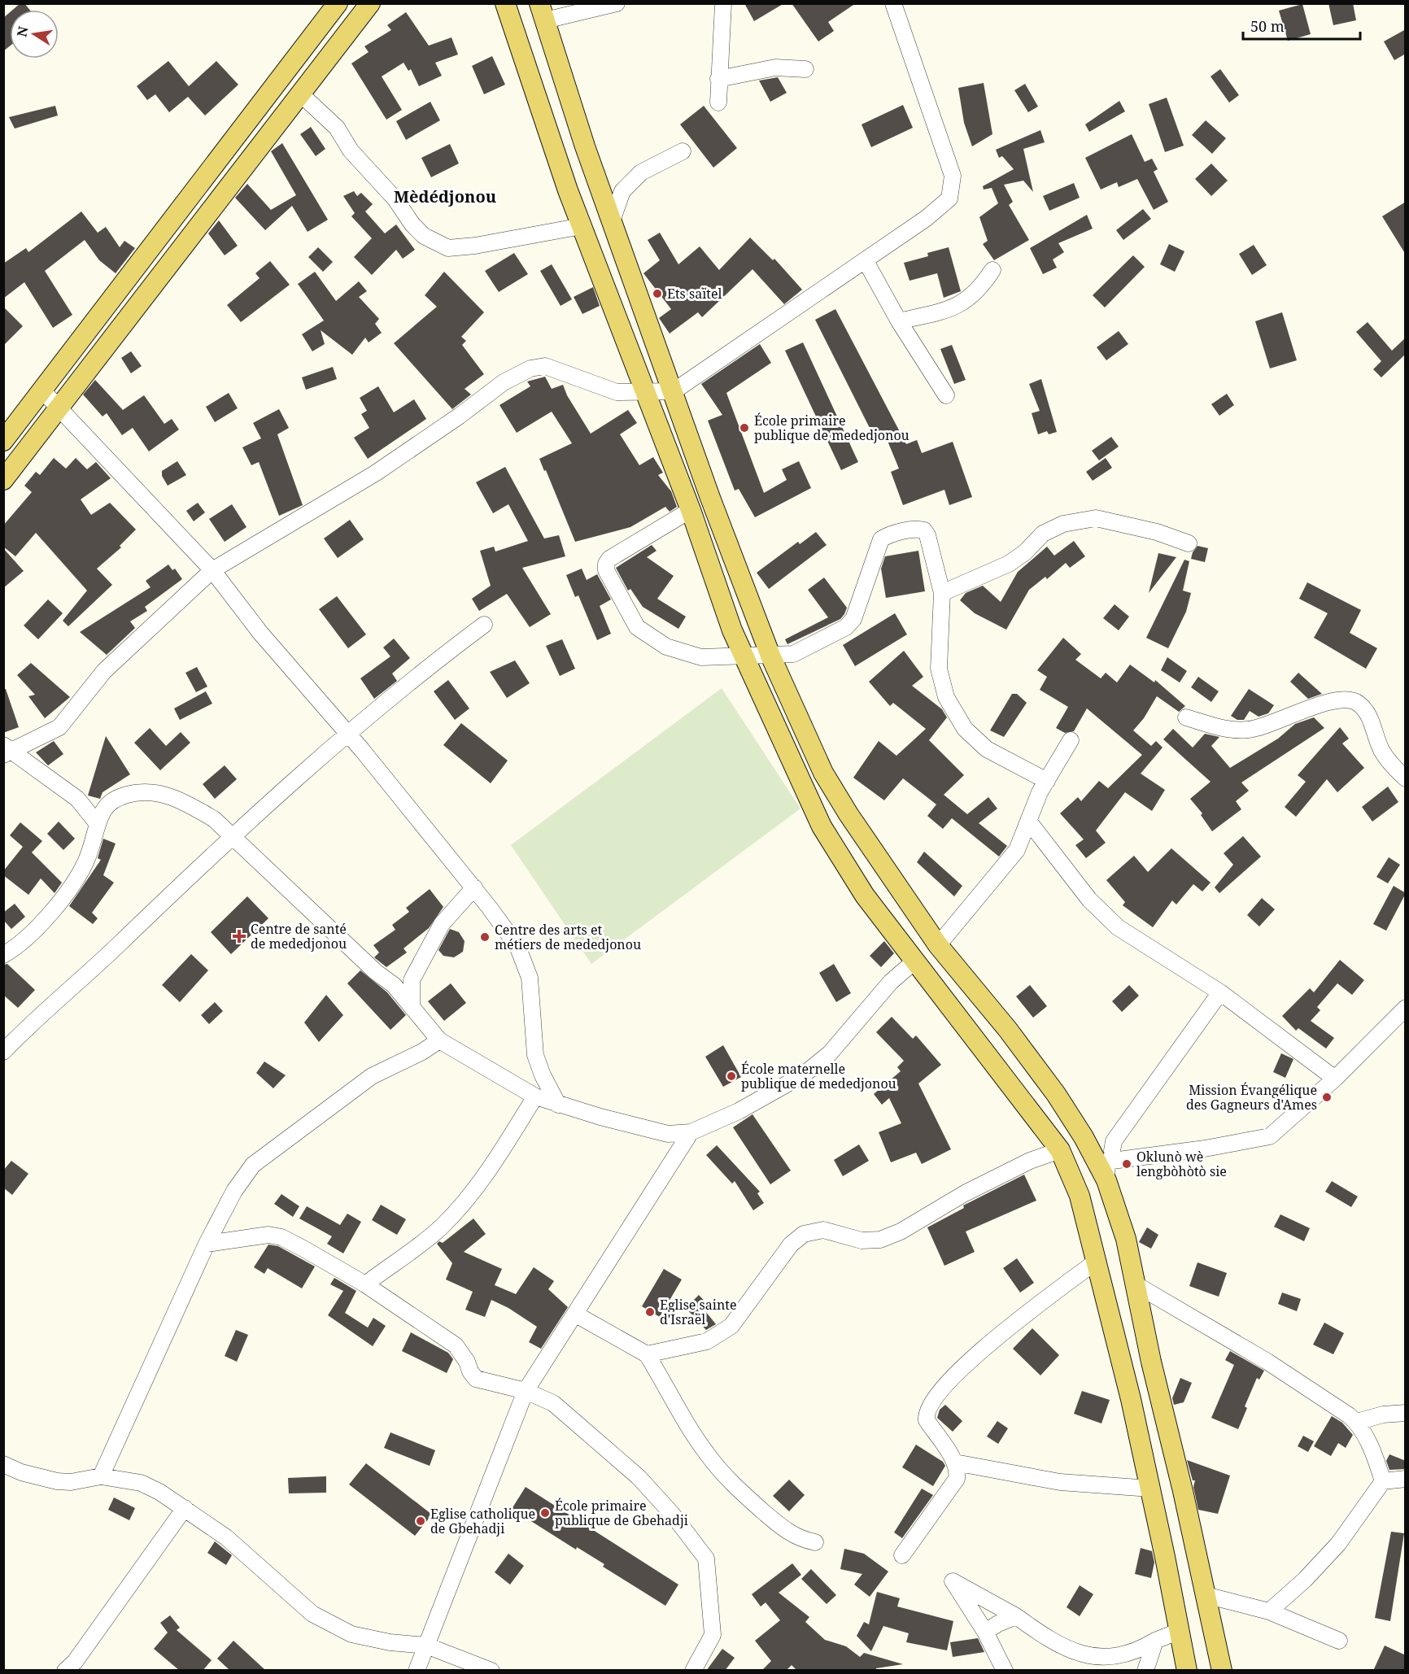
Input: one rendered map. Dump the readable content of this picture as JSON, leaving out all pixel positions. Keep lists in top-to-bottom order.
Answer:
{
  "districts": ["Mèdédjonou"],
  "places": {
    "other": [
      "Ets saïtel",
      "École primaire publique de mededjonou",
      "Centre des arts et métiers de mededjonou",
      "École maternelle publique de mededjonou",
      "Mission Évangélique des Gagneurs d'Ames",
      "Oklunò wè lengbòhòtò sie",
      "Eglise sainte d'Israël",
      "École primaire publique de Gbehadji",
      "Eglise catholique de Gbehadji"
    ],
    "health": ["Centre de santé de mededjonou"]
  },
  "scale_bar": "50 m",
  "north": "left"
}
